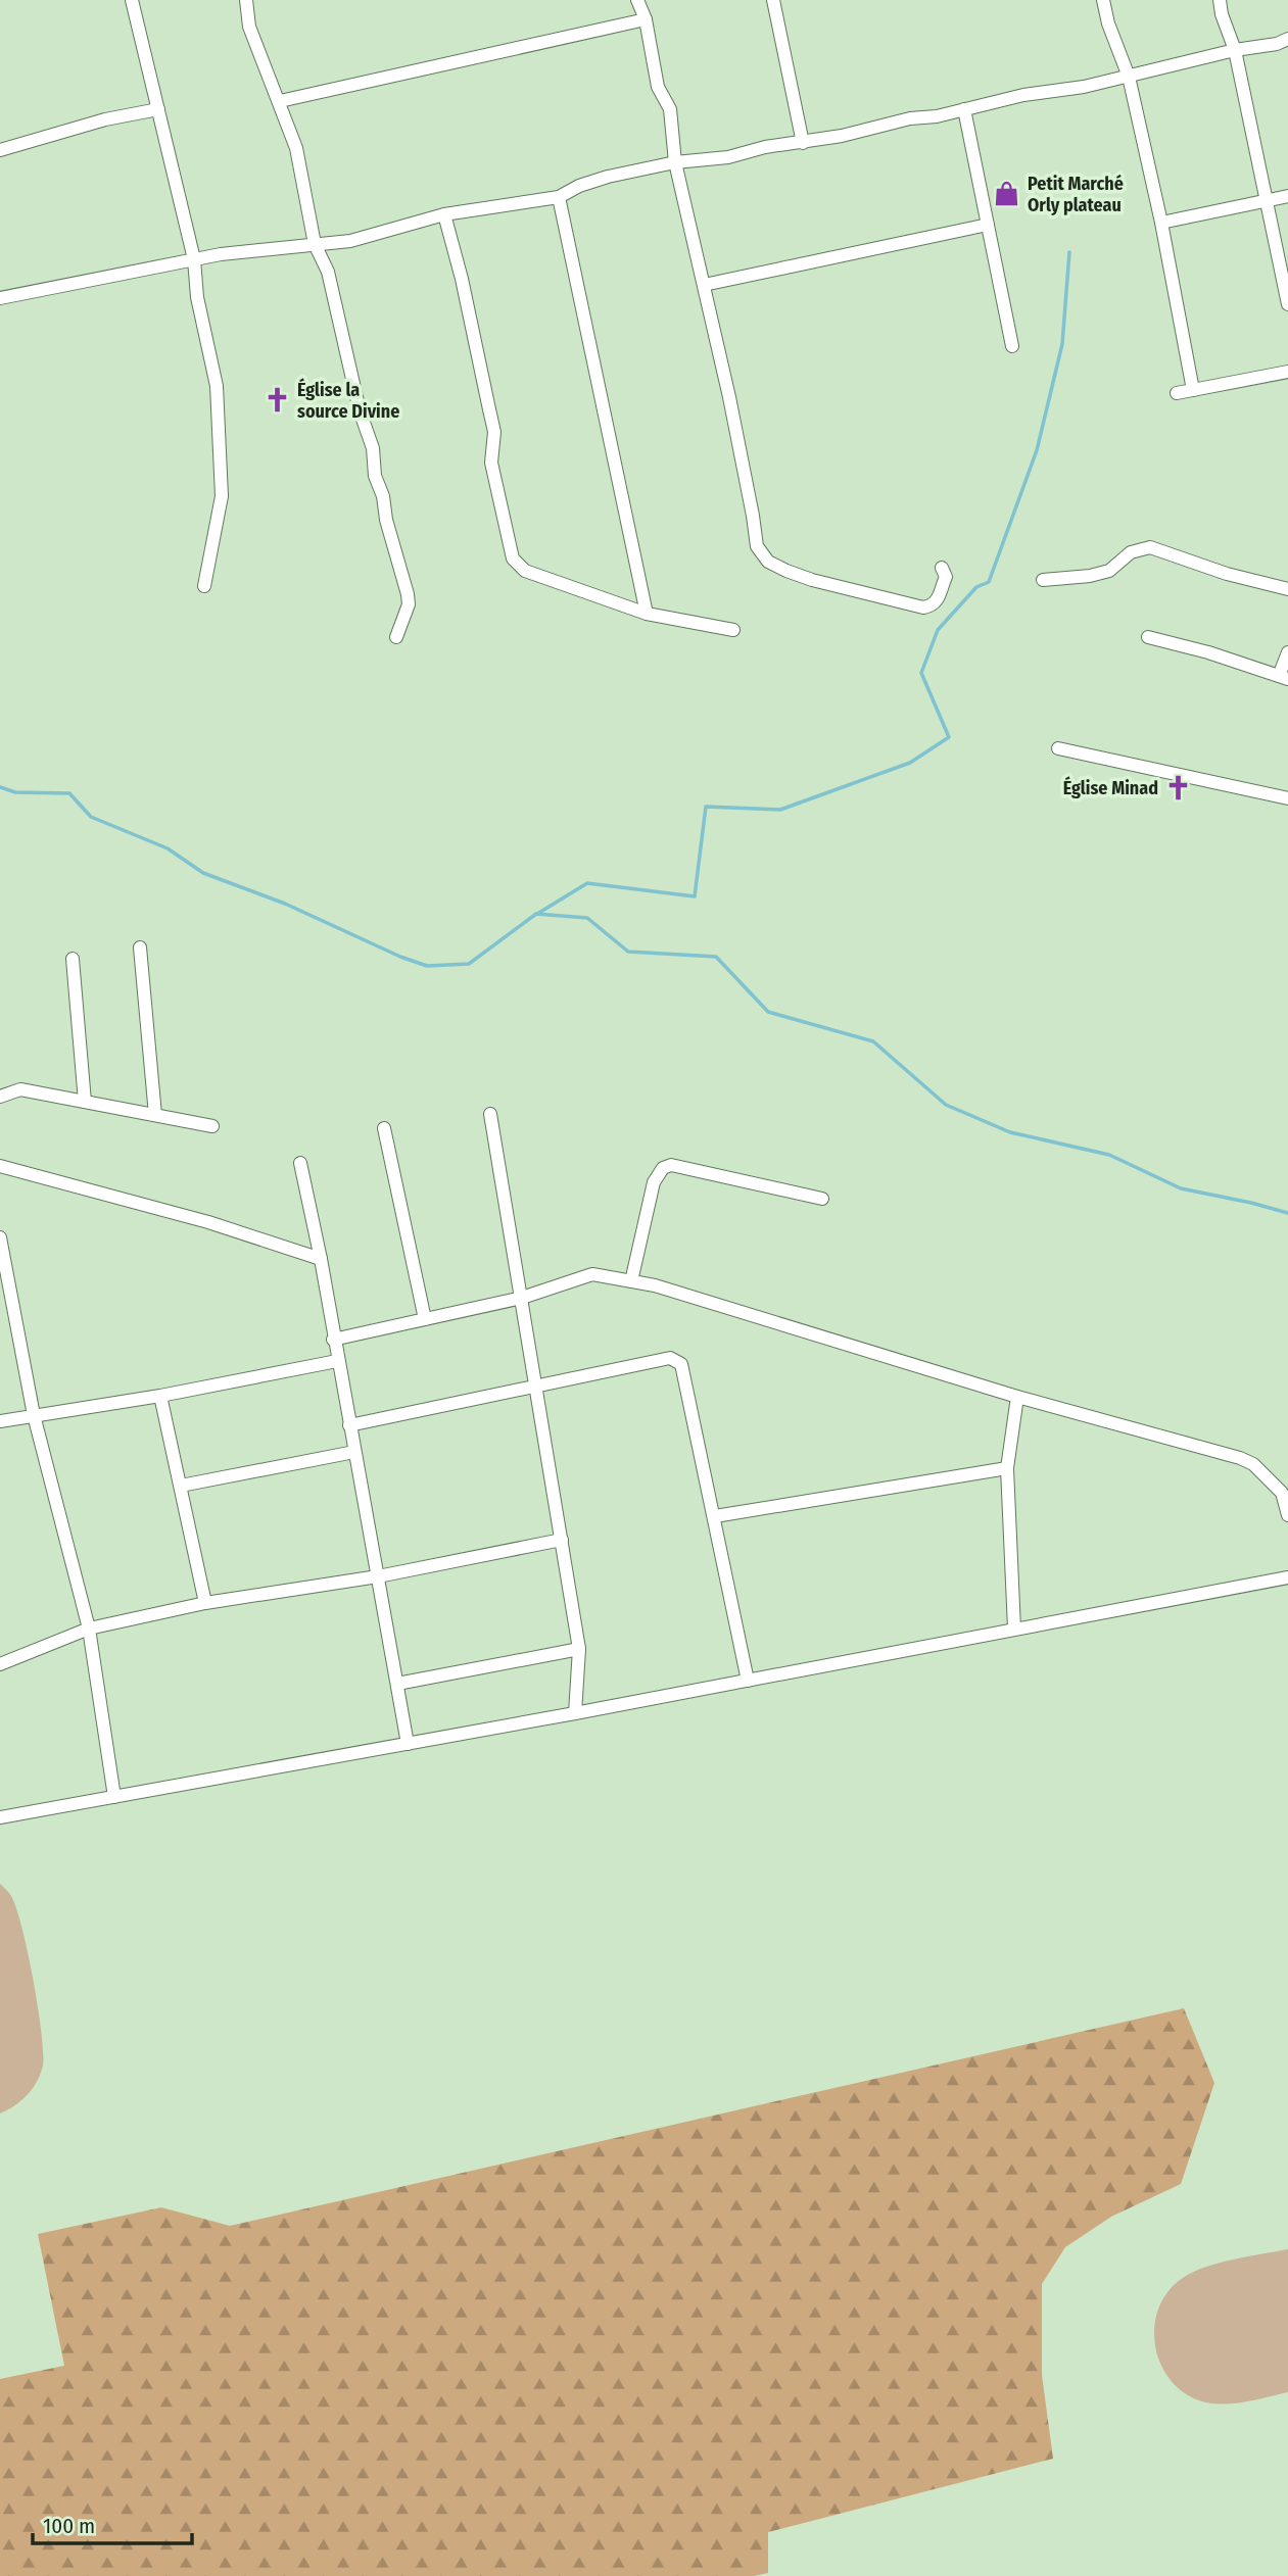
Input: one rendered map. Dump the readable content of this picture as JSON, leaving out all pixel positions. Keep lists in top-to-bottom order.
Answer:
{
  "places": {
    "shop": ["Petit Marché Orly plateau"],
    "church": ["Église la source Divine", "Église Minad"]
  },
  "scale_bar": "100 m"
}
